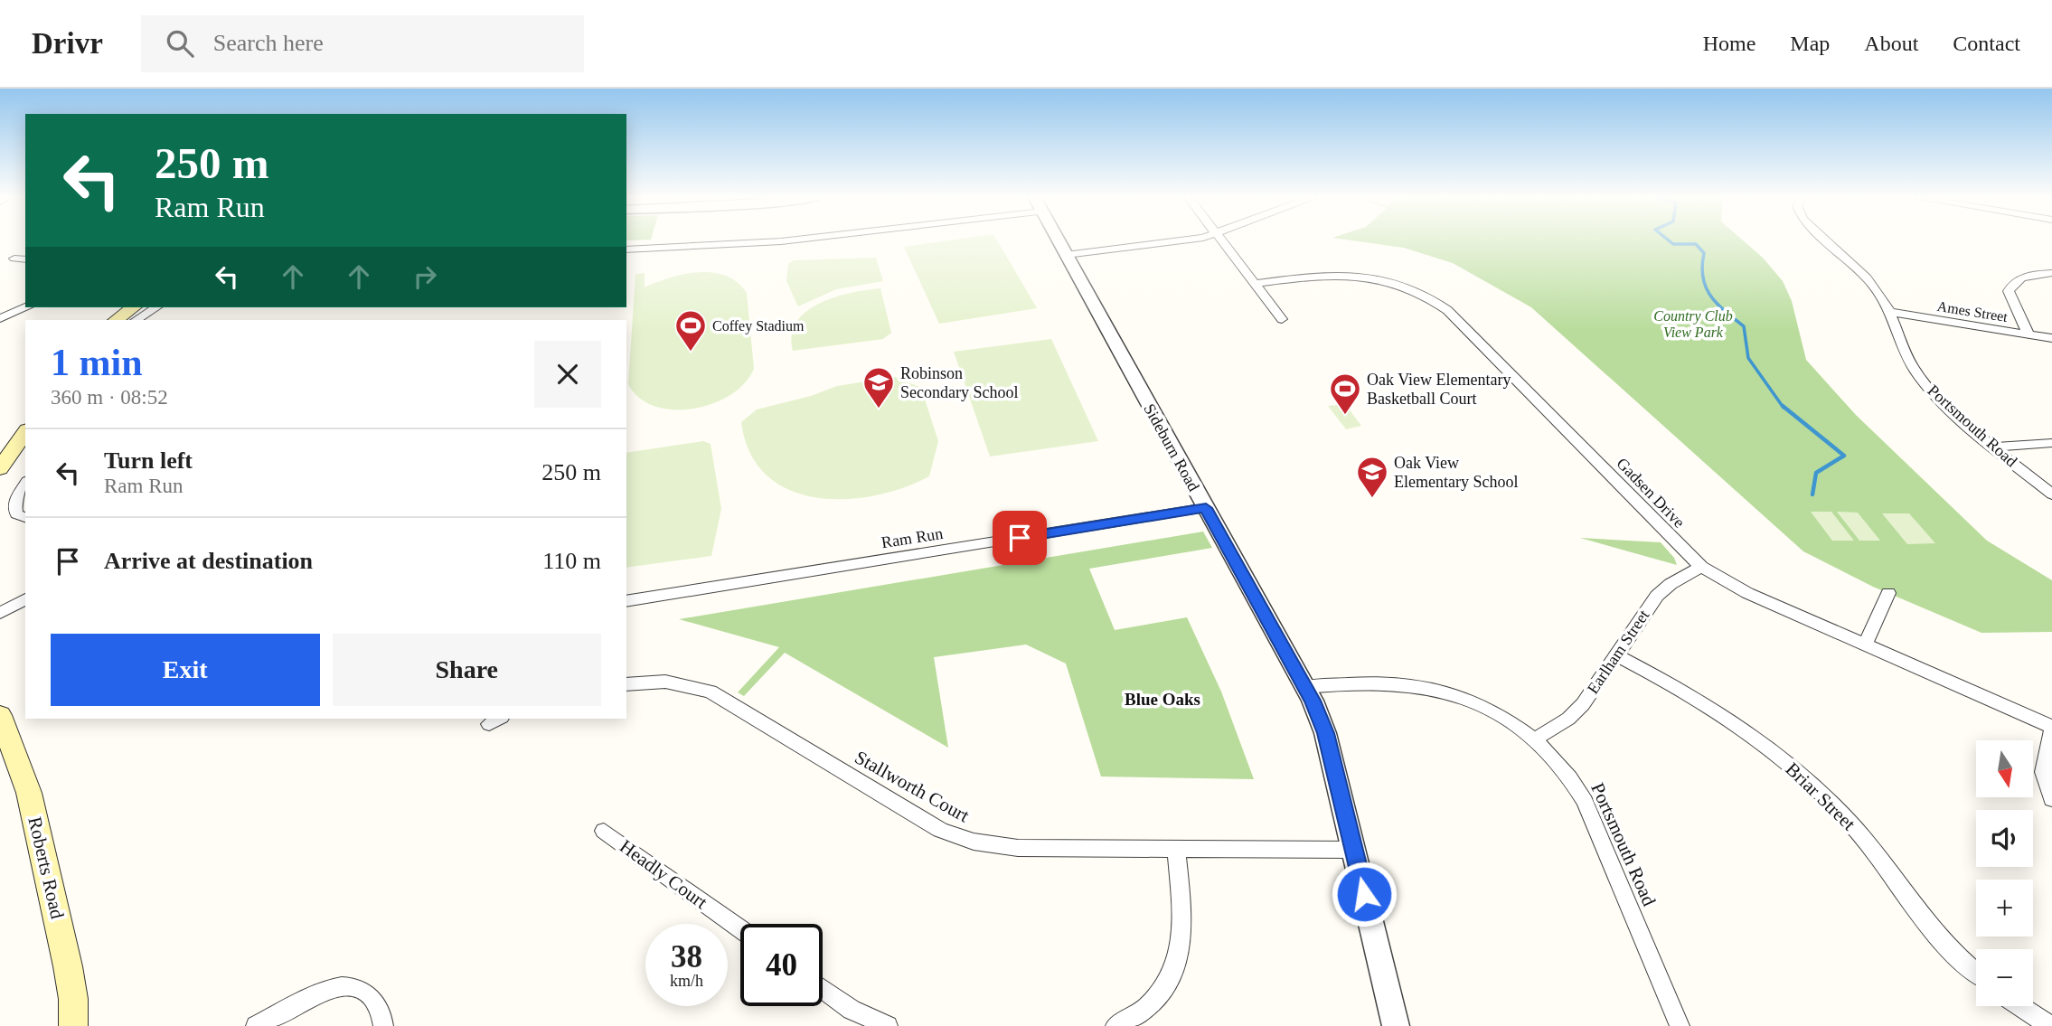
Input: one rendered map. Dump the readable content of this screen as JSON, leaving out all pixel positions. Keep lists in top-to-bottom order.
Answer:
{
  "streets": {
    "main road": ["Roberts Road"],
    "street": [
      "Ames Street",
      "Portsmouth Road",
      "Sideburn Road",
      "Gadsen Drive",
      "Ram Run",
      "Earlham Street",
      "Stallworth Court",
      "Briar Street",
      "Headly Court"
    ]
  },
  "crossings": [
    ["Ames Street", "Portsmouth Road"],
    ["Portsmouth Road", "Sideburn Road"],
    ["Portsmouth Road", "Earlham Street"],
    ["Sideburn Road", "Ram Run"],
    ["Sideburn Road", "Stallworth Court"],
    ["Gadsen Drive", "Earlham Street"],
    ["Earlham Street", "Briar Street"]
  ],
  "districts": ["Blue Oaks"],
  "parks": ["Country Club View Park"],
  "places": {
    "sports": ["Coffey Stadium", "Oak View Elementary Basketball Court"],
    "school or university": ["Robinson Secondary School", "Oak View Elementary School"]
  },
  "north": "bottom",
  "page": {
    "header": "Drivr",
    "search": "Search here",
    "nav": [
      "Home",
      "Map",
      "About",
      "Contact"
    ],
    "turn": ["250 m", "Ram Run"],
    "heading": ["1 min", "360 m · 08:52"],
    "list": [
      {
        "name": "Turn left",
        "note": "Ram Run",
        "value": "250 m"
      },
      {
        "name": "Arrive at destination",
        "value": "110 m"
      }
    ],
    "buttons": ["Exit", "Share"],
    "map_buttons": ["+", "−"],
    "speed": "38 km/h",
    "limit": "40"
  }
}
